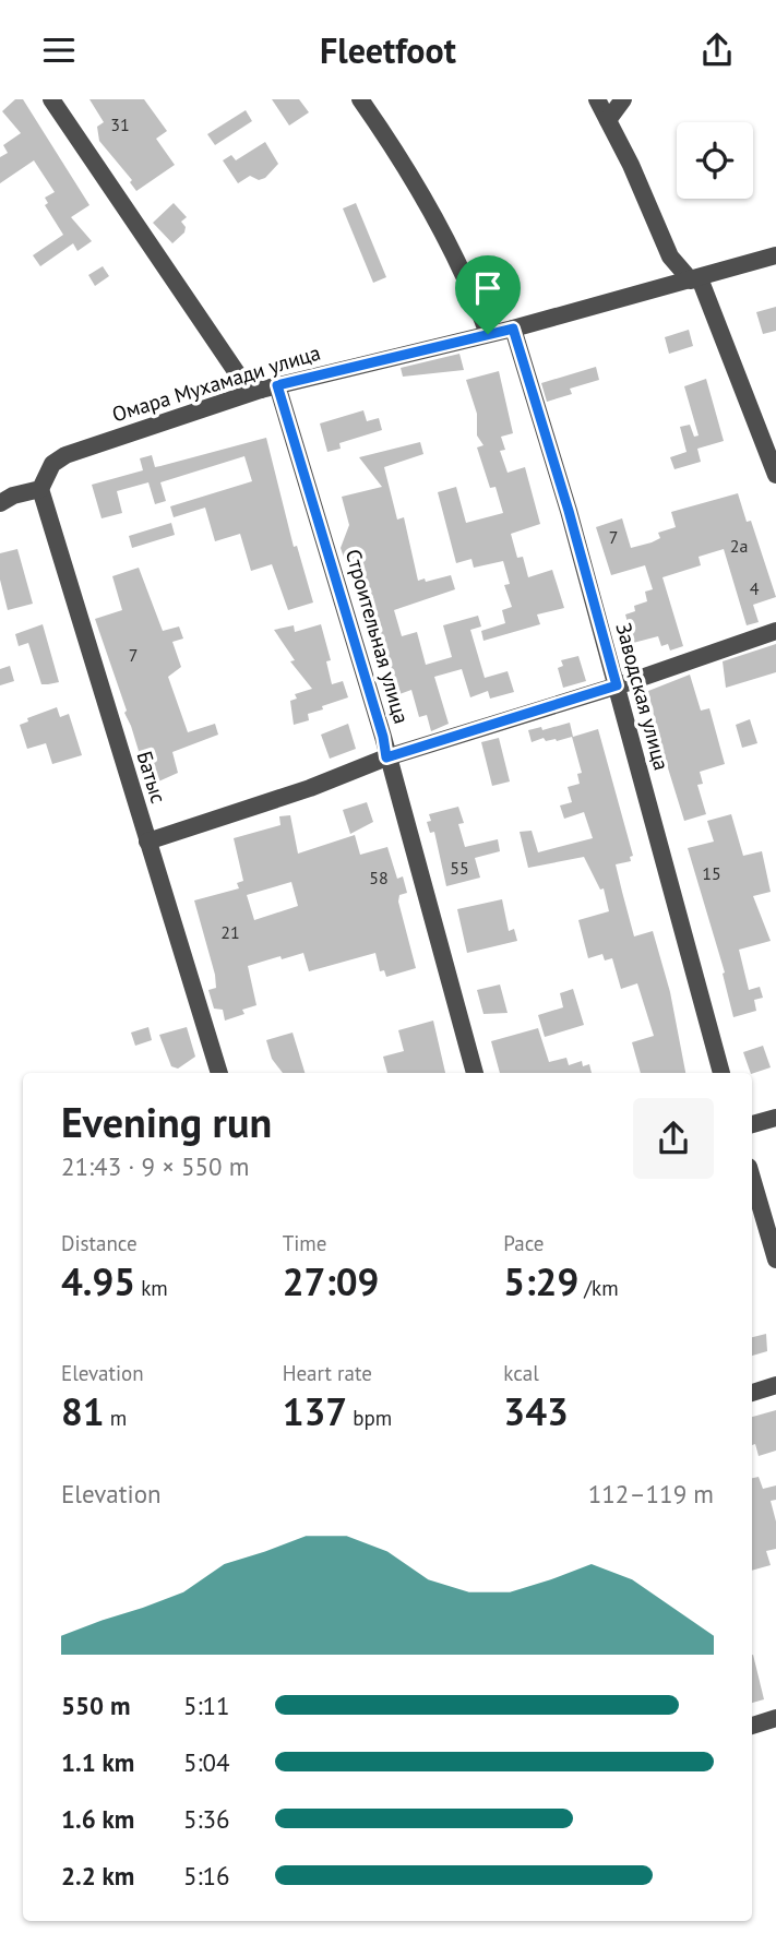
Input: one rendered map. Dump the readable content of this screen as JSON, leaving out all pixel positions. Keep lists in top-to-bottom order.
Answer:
{
  "streets": {
    "street": [
      "Омара Мухамади улица",
      "Строительная улица",
      "Заводская улица",
      "Батыс"
    ]
  },
  "crossings": [
    ["Омара Мухамади улица", "Строительная улица"],
    ["Омара Мухамади улица", "Заводская улица"],
    ["Омара Мухамади улица", "Батыс"]
  ],
  "house_numbers": [
    "31",
    "7",
    "2а",
    "4",
    "7",
    "55",
    "15",
    "58",
    "21"
  ],
  "page": {
    "header": "Fleetfoot",
    "heading": ["Evening run", "21:43 · 9 × 550 m"],
    "stats": [
      ["Distance", "4.95 km"],
      ["Time", "27:09"],
      ["Pace", "5:29 /km"],
      ["Elevation", "81 m"],
      ["Heart rate", "137 bpm"],
      ["kcal", "343"]
    ],
    "chart": ["Elevation", "112–119 m"],
    "list": [
      {
        "name": "550 m",
        "note": "5:11"
      },
      {
        "name": "1.1 km",
        "note": "5:04"
      },
      {
        "name": "1.6 km",
        "note": "5:36"
      },
      {
        "name": "2.2 km",
        "note": "5:16"
      }
    ]
  }
}
